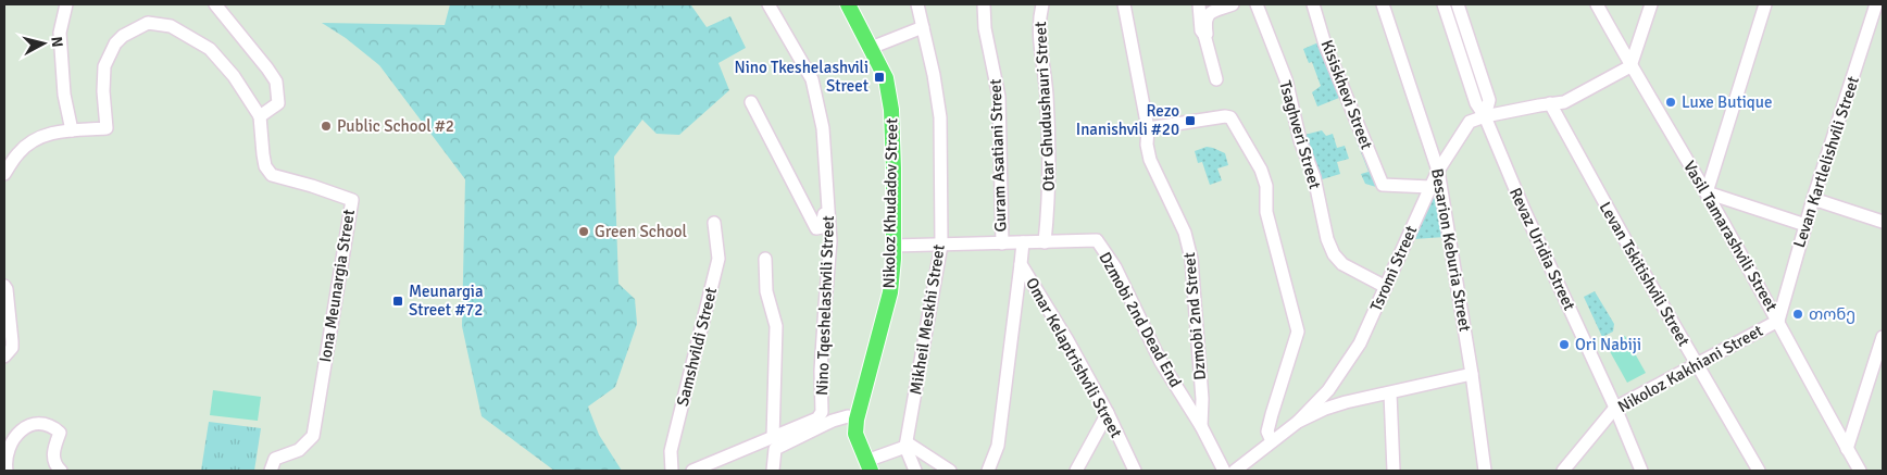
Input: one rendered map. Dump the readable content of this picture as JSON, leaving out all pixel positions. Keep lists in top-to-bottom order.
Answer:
{
  "streets": {
    "main road": ["Nikoloz Khudadov Street"],
    "street": [
      "Kisiskhevi Street",
      "Otar Ghudushauri Street",
      "Tsaghveri Street",
      "Guram Asatiani Street",
      "Levan Kartlelishvili Street",
      "Vasil Tamarashvili Street",
      "Revaz Uridia Street",
      "Besarion Keburia Street",
      "Tsromi Street",
      "Levan Tskitishvili Street",
      "Iona Meunargia Street",
      "Nino Tqeshelashvili Street",
      "Dzmobi 2nd Street",
      "Mikheil Meskhi Street",
      "Dzmobi 2nd Dead End",
      "Samshvildi Street",
      "Omar Kelaptrishvili Street",
      "Nikoloz Kakhiani Street"
    ]
  },
  "crossings": [
    ["Kisiskhevi Street", "Tsromi Street"],
    ["Otar Ghudushauri Street", "Dzmobi 2nd Dead End"],
    ["Tsaghveri Street", "Tsromi Street"],
    ["Levan Kartlelishvili Street", "Vasil Tamarashvili Street"],
    ["Levan Kartlelishvili Street", "Nikoloz Kakhiani Street"],
    ["Vasil Tamarashvili Street", "Nikoloz Kakhiani Street"],
    ["Revaz Uridia Street", "Tsromi Street"],
    ["Revaz Uridia Street", "Nikoloz Kakhiani Street"],
    ["Besarion Keburia Street", "Tsromi Street"],
    ["Levan Tskitishvili Street", "Nikoloz Kakhiani Street"],
    ["Dzmobi 2nd Street", "Dzmobi 2nd Dead End"]
  ],
  "places": {
    "transit": ["Nino Tkeshelashvili Street", "Rezo Inanishvili #20", "Meunargia Street #72"],
    "other": [
      "Luxe Butique",
      "Public School #2",
      "Green School",
      "თონე",
      "Ori Nabiji"
    ]
  },
  "north": "right"
}
